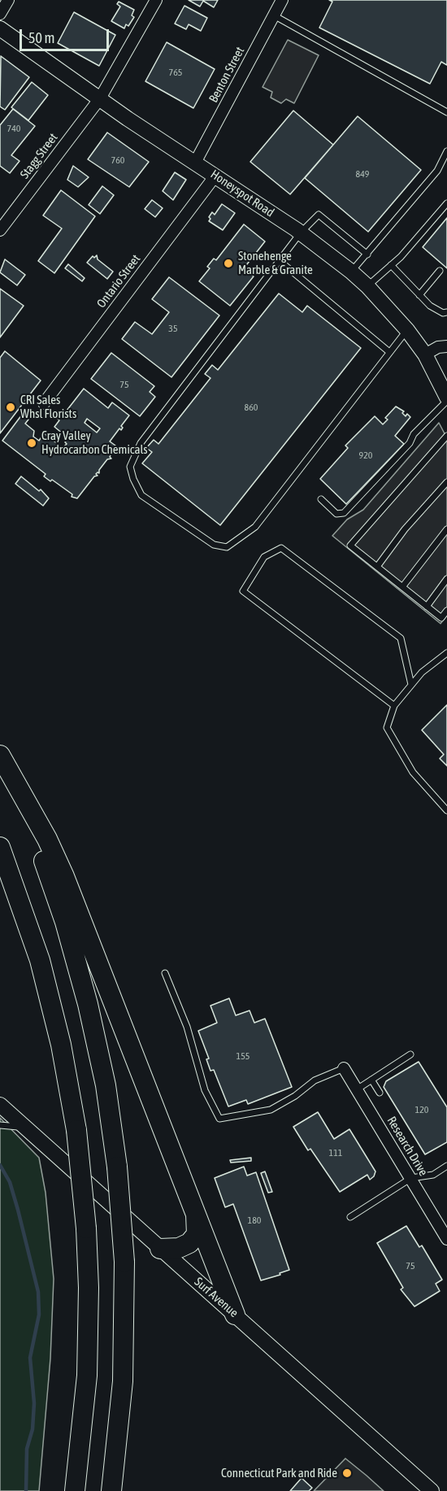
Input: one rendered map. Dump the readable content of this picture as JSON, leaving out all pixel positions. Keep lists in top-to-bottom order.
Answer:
{
  "streets": {
    "main road": ["Honeyspot Road", "Surf Avenue"],
    "street": [
      "Benton Street",
      "Stagg Street",
      "Ontario Street",
      "Research Drive"
    ]
  },
  "crossings": [
    ["Benton Street", "Honeyspot Road"],
    ["Stagg Street", "Honeyspot Road"],
    ["Honeyspot Road", "Ontario Street"]
  ],
  "places": [
    "Stonehenge Marble & Granite",
    "CRI Sales Whsl Florists",
    "Cray Valley Hydrocarbon Chemicals",
    "Connecticut Park and Ride"
  ],
  "house_numbers": [
    "765",
    "740",
    "760",
    "849",
    "35",
    "75",
    "860",
    "920",
    "155",
    "120",
    "111",
    "180",
    "75"
  ],
  "scale_bar": "50 m"
}
